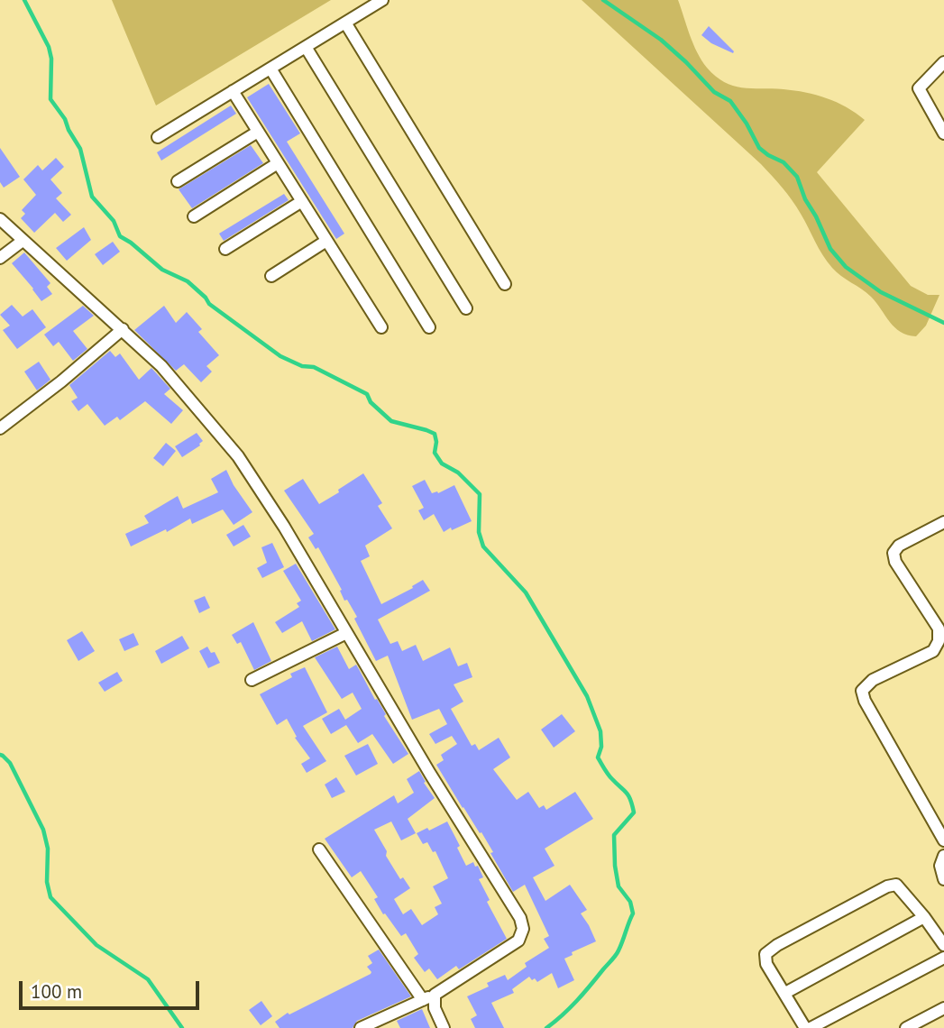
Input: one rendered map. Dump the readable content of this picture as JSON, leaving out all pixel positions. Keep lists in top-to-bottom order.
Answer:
{
  "scale_bar": "100 m"
}
